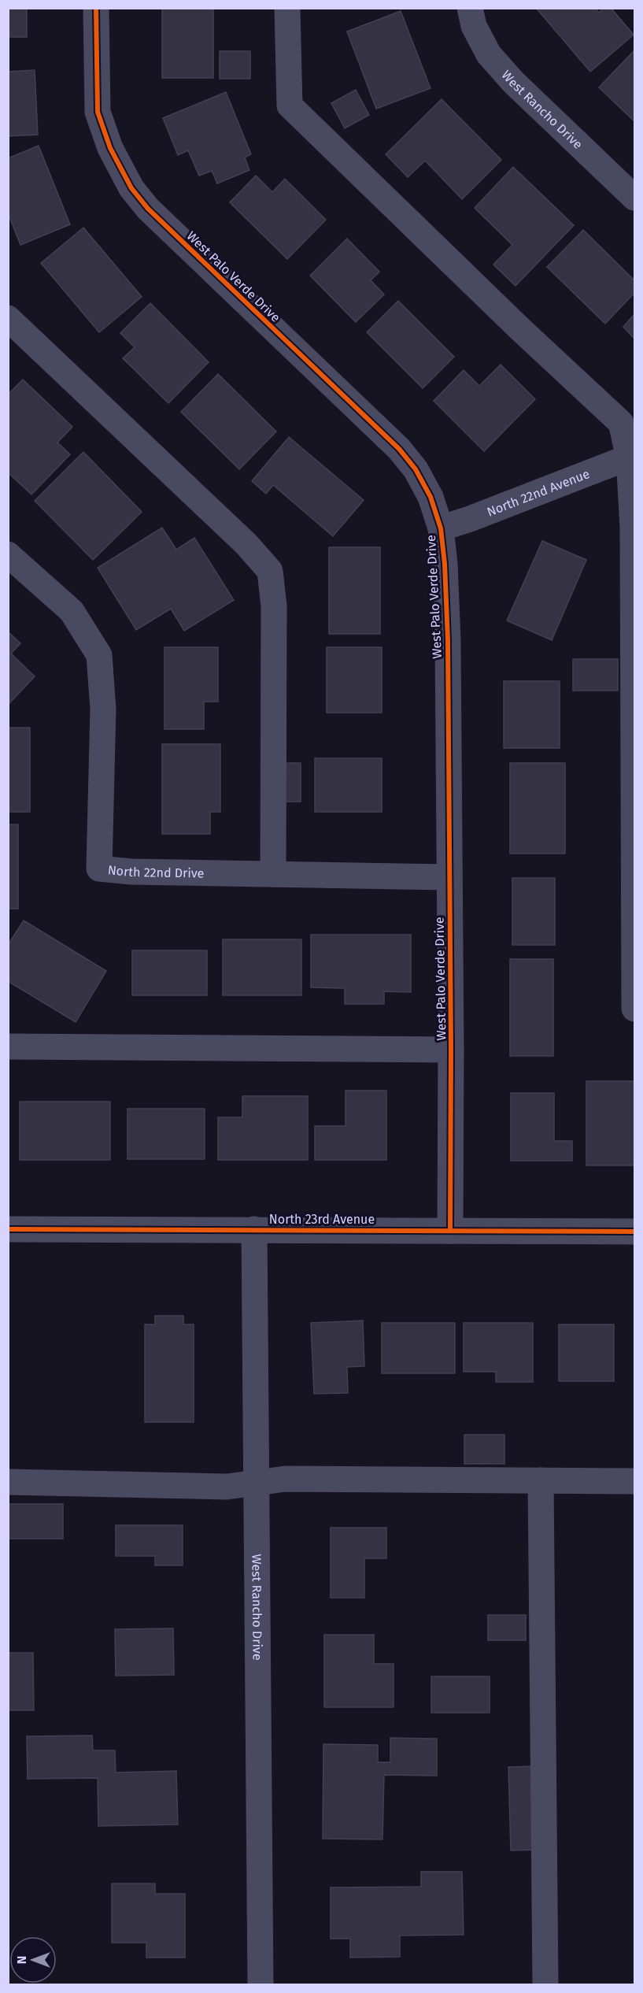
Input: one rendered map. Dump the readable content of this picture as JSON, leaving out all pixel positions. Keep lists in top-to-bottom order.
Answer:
{
  "streets": {
    "street": [
      "West Rancho Drive",
      "West Palo Verde Drive",
      "North 22nd Avenue",
      "North 22nd Drive",
      "North 23rd Avenue"
    ]
  },
  "crossings": [
    ["West Rancho Drive", "North 23rd Avenue"],
    ["West Palo Verde Drive", "North 22nd Avenue"],
    ["West Palo Verde Drive", "North 22nd Drive"],
    ["West Palo Verde Drive", "North 23rd Avenue"]
  ],
  "north": "left"
}
